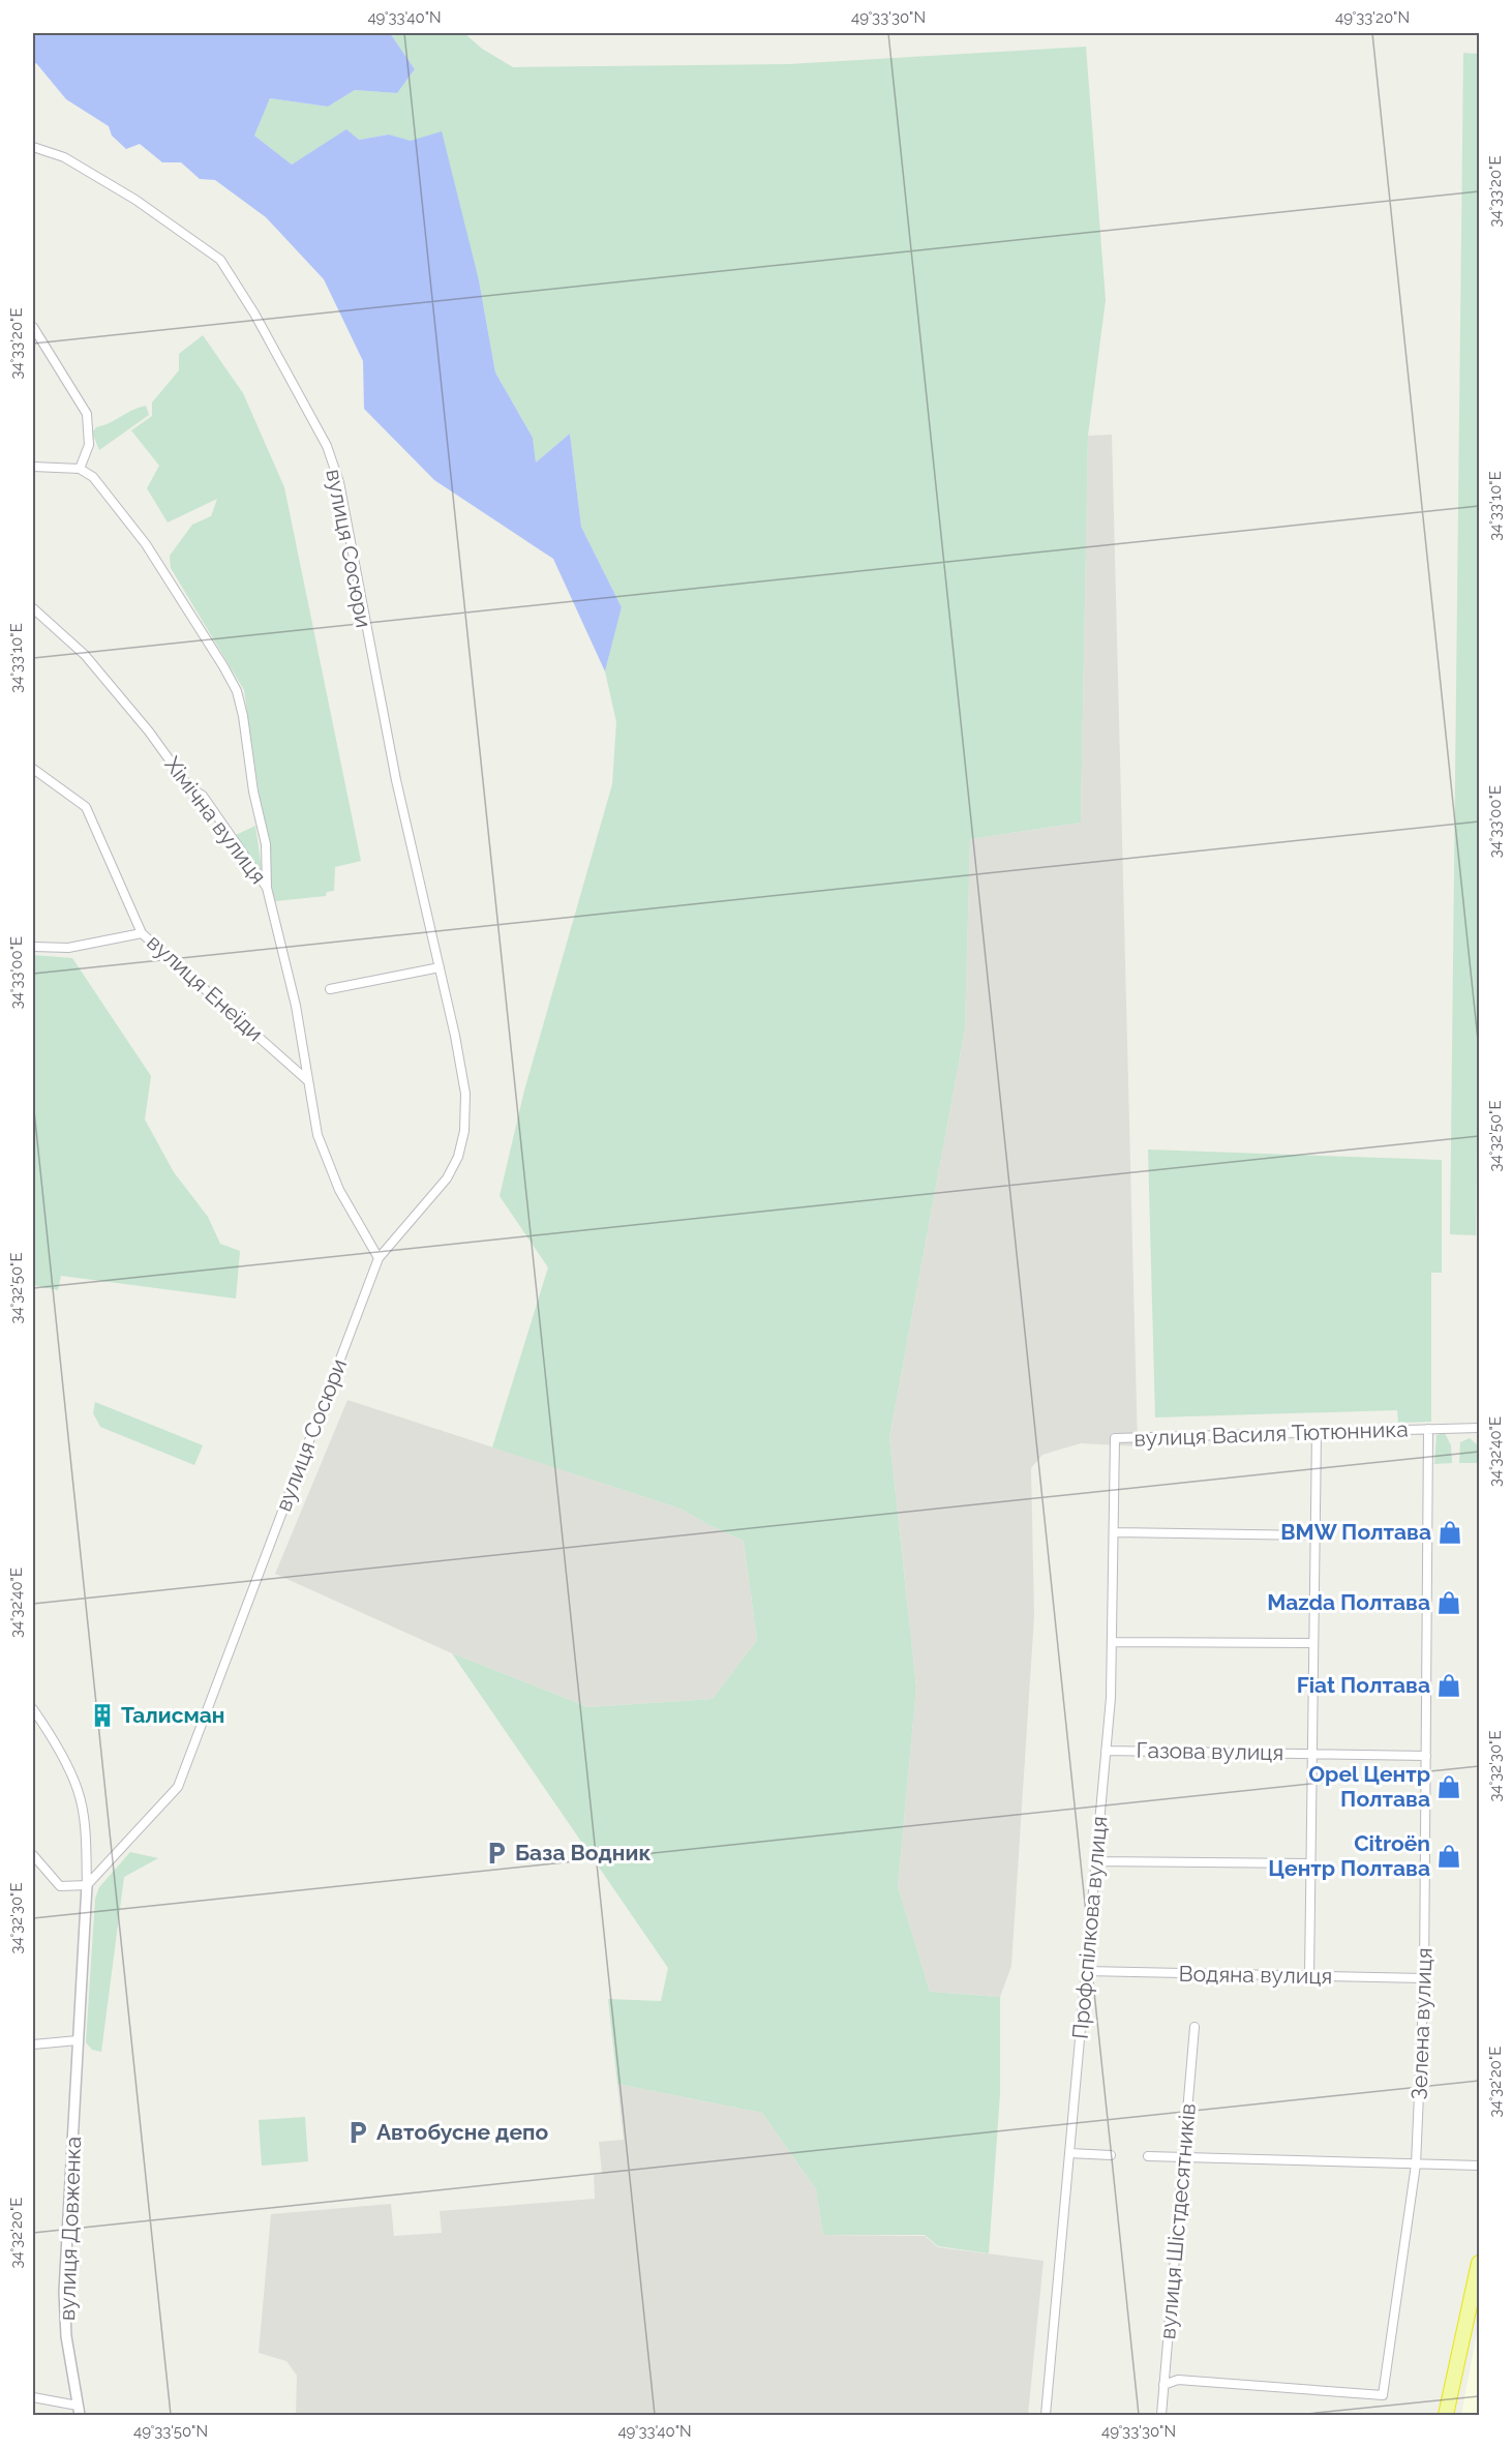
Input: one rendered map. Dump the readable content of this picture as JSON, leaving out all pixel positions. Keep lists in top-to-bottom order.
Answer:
{
  "streets": {
    "street": [
      "вулиця Сосюри",
      "Хімічна вулиця",
      "вулиця Енеїди",
      "вулиця Василя Тютюнника",
      "Газова вулиця",
      "Профспілкова вулиця",
      "Водяна вулиця",
      "Зелена вулиця",
      "вулиця Шістдесятників",
      "вулиця Довженка"
    ]
  },
  "crossings": [
    ["вулиця Сосюри", "Хімічна вулиця"],
    ["вулиця Сосюри", "вулиця Довженка"],
    ["Хімічна вулиця", "вулиця Енеїди"],
    ["вулиця Василя Тютюнника", "Профспілкова вулиця"],
    ["вулиця Василя Тютюнника", "Зелена вулиця"],
    ["Газова вулиця", "Профспілкова вулиця"],
    ["Газова вулиця", "Зелена вулиця"],
    ["Профспілкова вулиця", "Водяна вулиця"],
    ["Водяна вулиця", "Зелена вулиця"],
    ["Зелена вулиця", "вулиця Шістдесятників"]
  ],
  "places": {
    "shop": [
      "BMW Полтава",
      "Mazda Полтава",
      "Fiat Полтава",
      "Opel Центр Полтава",
      "Citroën Центр Полтава"
    ],
    "building": ["Талисман"],
    "parking": ["База Водник", "Автобусне депо"]
  },
  "coordinates": [
    "49°33'40\"N",
    "49°33'30\"N",
    "49°33'20\"N",
    "34°33'20\"E",
    "34°33'10\"E",
    "34°33'00\"E",
    "34°32'50\"E",
    "34°32'40\"E",
    "34°32'30\"E",
    "34°32'20\"E",
    "49°33'50\"N"
  ]
}
